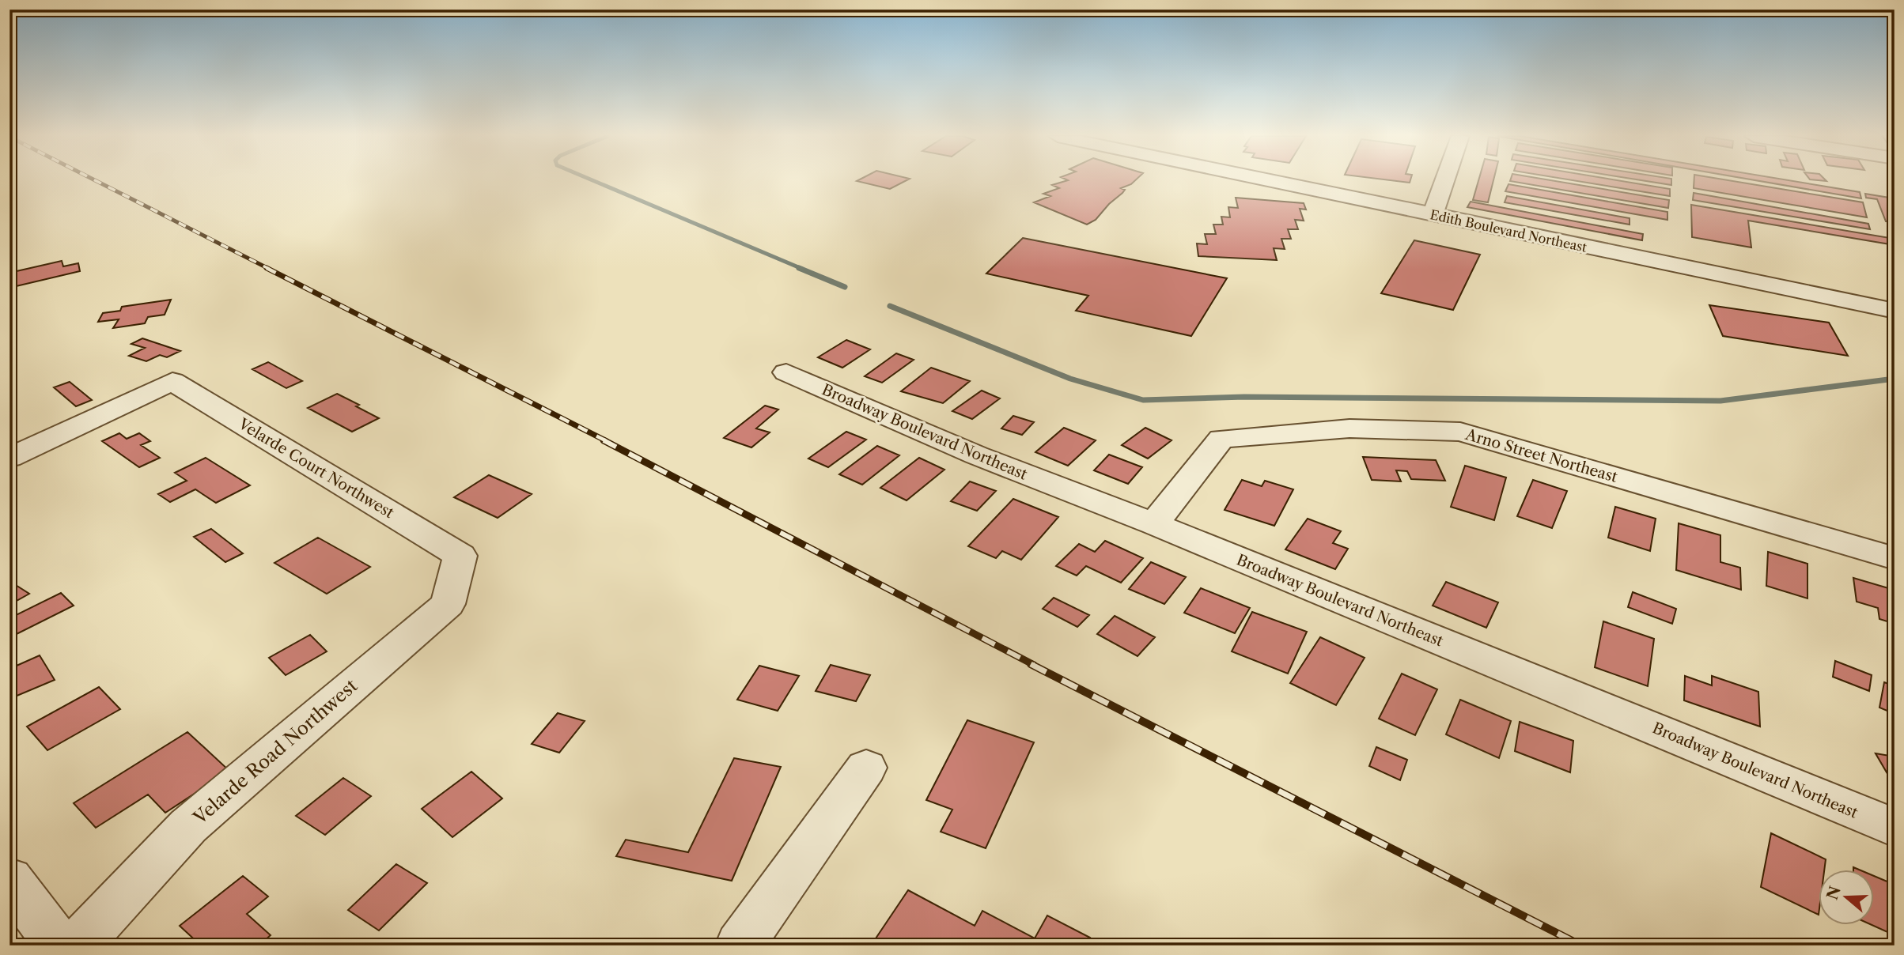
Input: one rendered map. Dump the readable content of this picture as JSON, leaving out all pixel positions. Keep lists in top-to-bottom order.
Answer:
{
  "streets": {
    "street": [
      "Edith Boulevard Northeast",
      "Broadway Boulevard Northeast",
      "Arno Street Northeast",
      "Velarde Court Northwest",
      "Velarde Road Northwest"
    ]
  },
  "crossings": [
    ["Broadway Boulevard Northeast", "Arno Street Northeast"],
    ["Velarde Court Northwest", "Velarde Road Northwest"]
  ],
  "north": "left"
}
